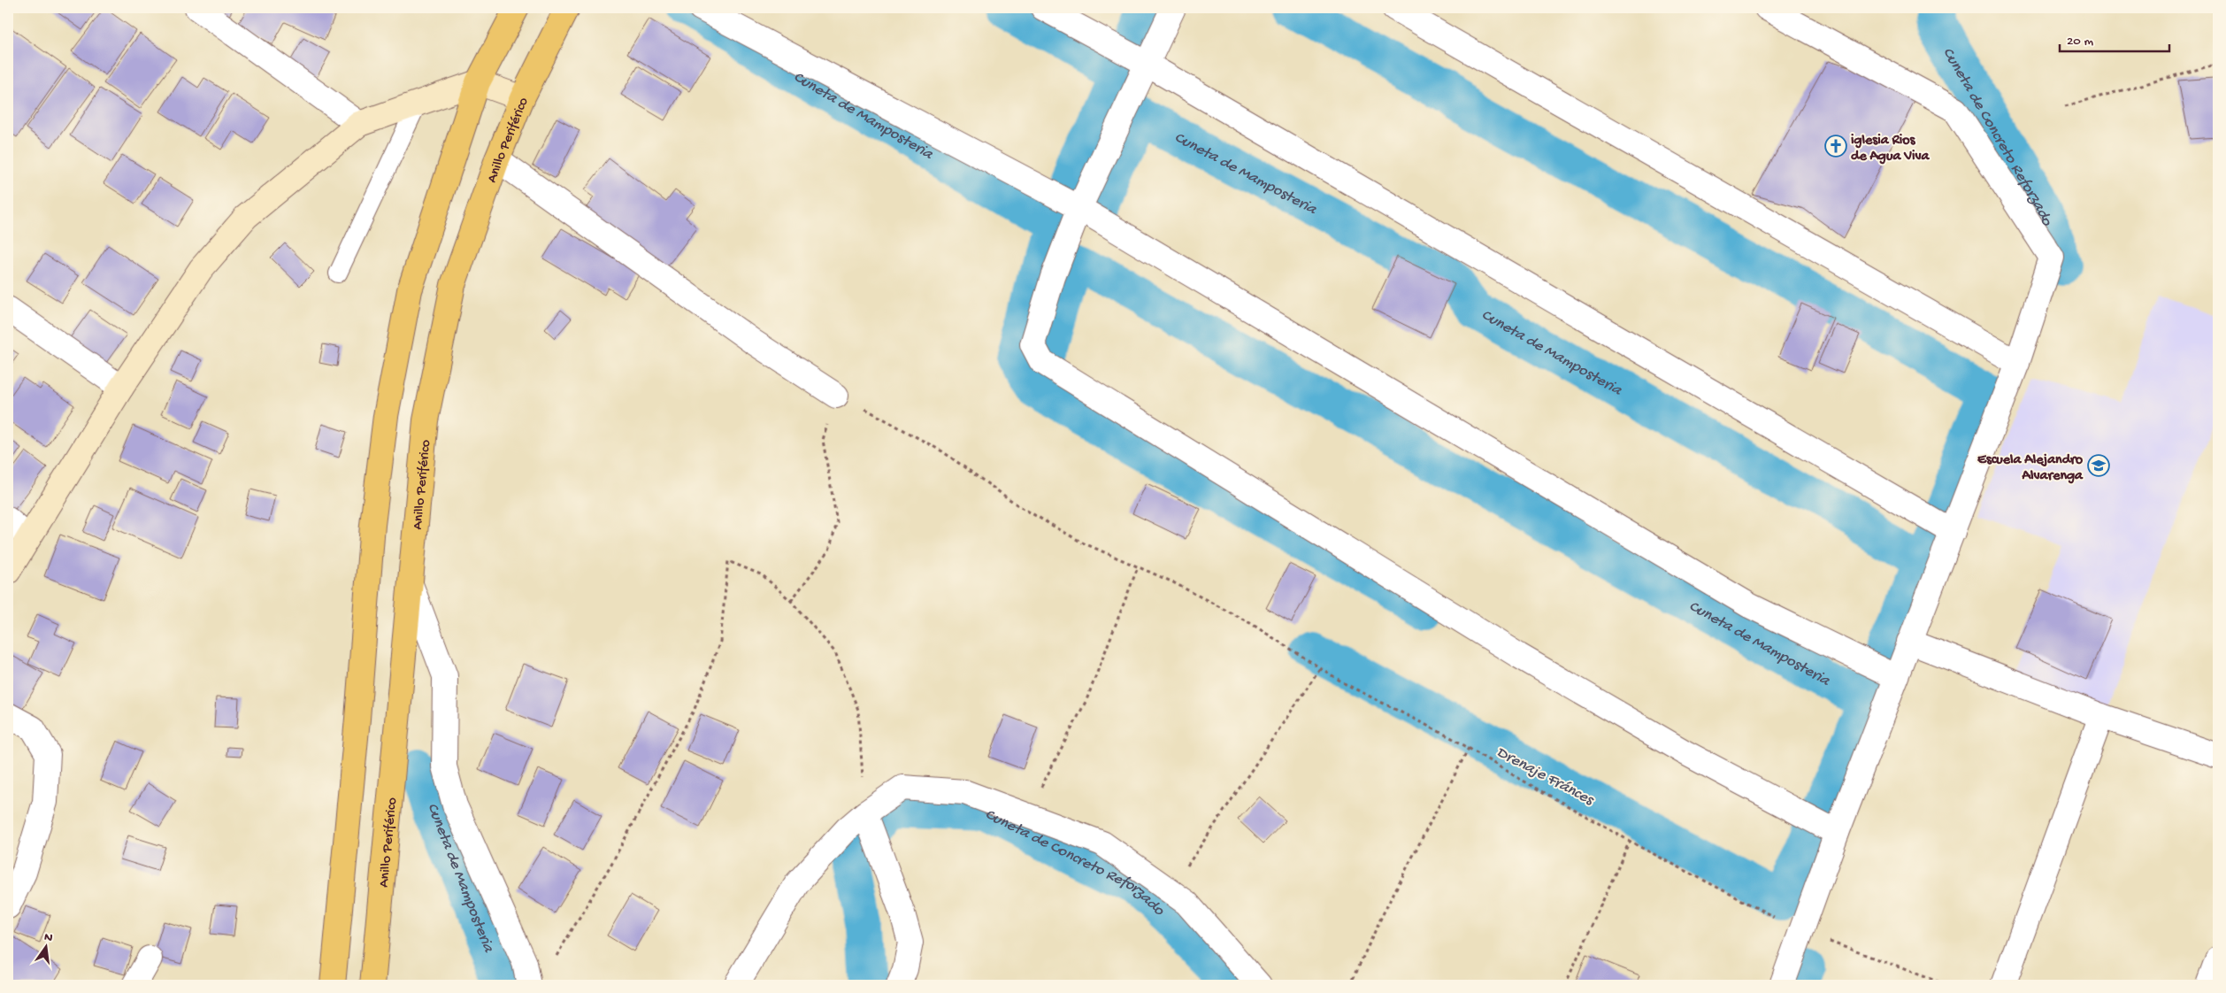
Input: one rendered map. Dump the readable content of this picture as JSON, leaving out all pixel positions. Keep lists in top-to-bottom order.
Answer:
{
  "streets": {
    "highway": ["Anillo Periférico"]
  },
  "water": ["Cuneta de Mamposteria", "Cuneta de Concreto Reforzado", "Drenaje Fránces"],
  "places": {
    "church": ["iglesia Rios de Agua Viva"],
    "school or university": ["Escuela Alejandro Alvarenga"]
  },
  "scale_bar": "20 m",
  "north": "top"
}
